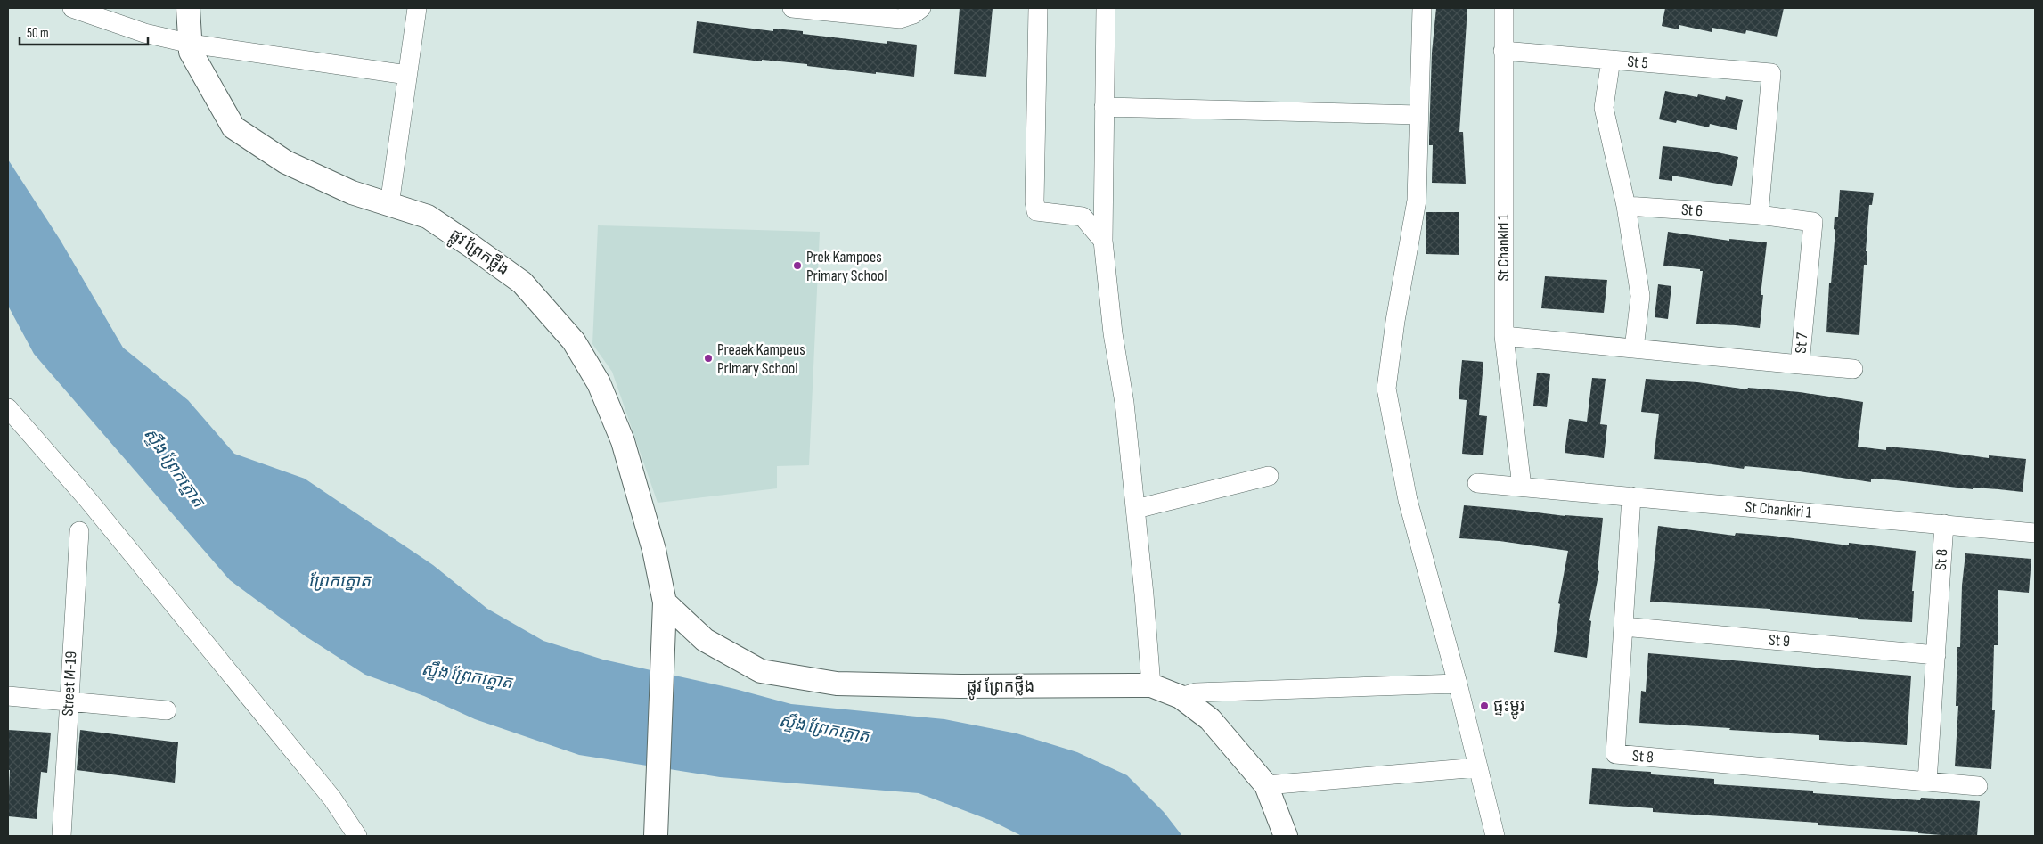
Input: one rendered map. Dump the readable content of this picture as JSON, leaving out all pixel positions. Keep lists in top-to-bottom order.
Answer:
{
  "streets": {
    "street": [
      "St 5",
      "St 6",
      "St Chankiri 1",
      "ផ្លូវ ព្រែកថ្លឹង",
      "St 7",
      "St 8",
      "St 9",
      "Street M-19"
    ]
  },
  "crossings": [
    ["St 5", "St 6"],
    ["St 5", "St Chankiri 1"],
    ["St 5", "St 7"],
    ["St 6", "St 7"],
    ["St Chankiri 1", "St 7"],
    ["St Chankiri 1", "St 8"],
    ["St 8", "St 9"]
  ],
  "water": ["ស្ទឹង ព្រែកត្នោត", "ព្រែកត្នោត"],
  "places": ["Prek Kampoes Primary School", "Preaek Kampeus Primary School", "ផ្ទះម្ជូរ"],
  "scale_bar": "50 m"
}
